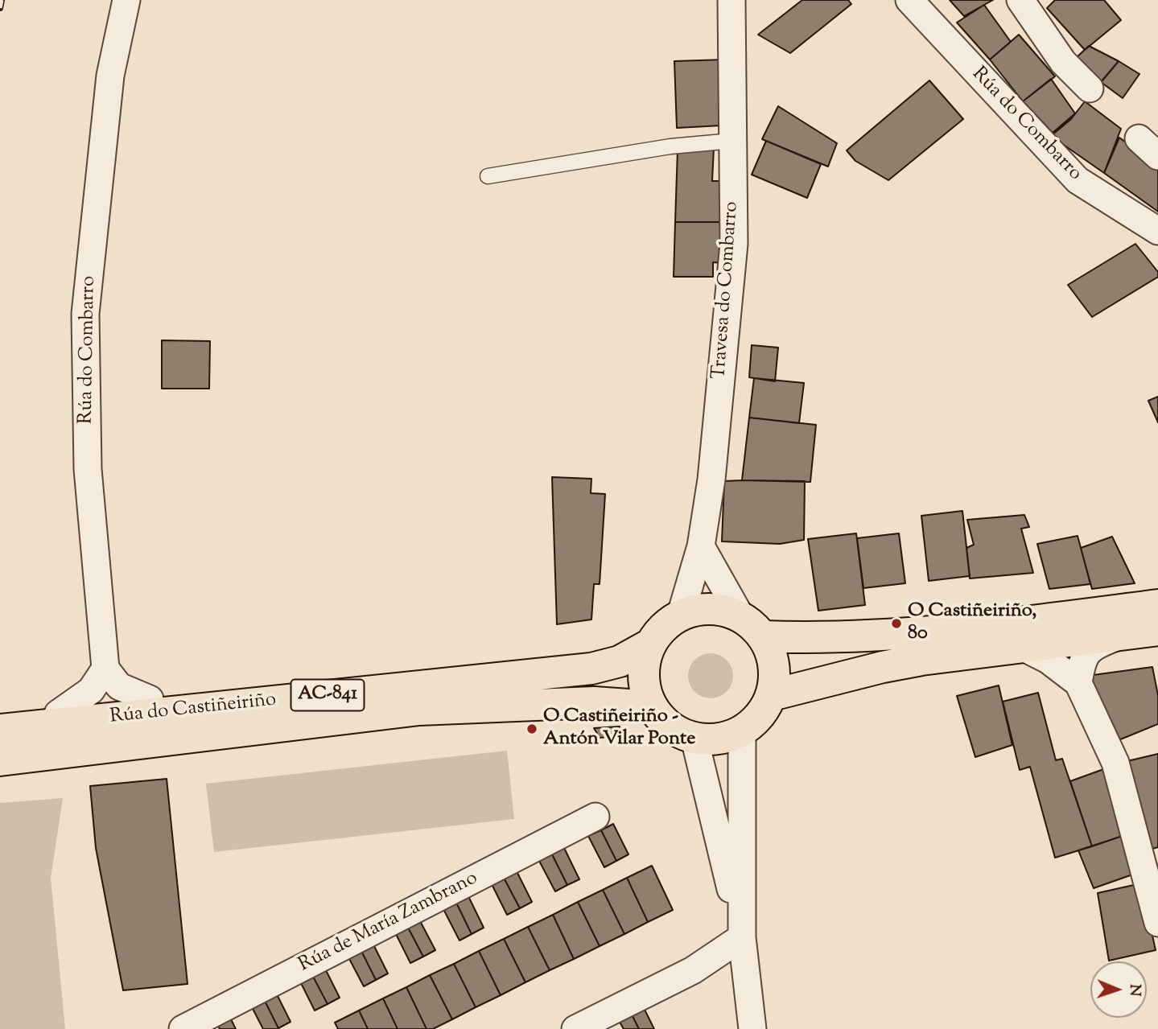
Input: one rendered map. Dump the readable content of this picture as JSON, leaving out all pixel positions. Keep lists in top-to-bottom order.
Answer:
{
  "streets": {
    "main road": ["AC-841", "Rúa do Castiñeiriño"],
    "street": ["Rúa do Combarro", "Travesa do Combarro", "Rúa de María Zambrano"]
  },
  "crossings": [
    ["Travesa do Combarro", "Rúa do Castiñeiriño"]
  ],
  "places": ["O Castiñeiriño, 80", "O Castiñeiriño - Antón Vilar Ponte"],
  "north": "right"
}
